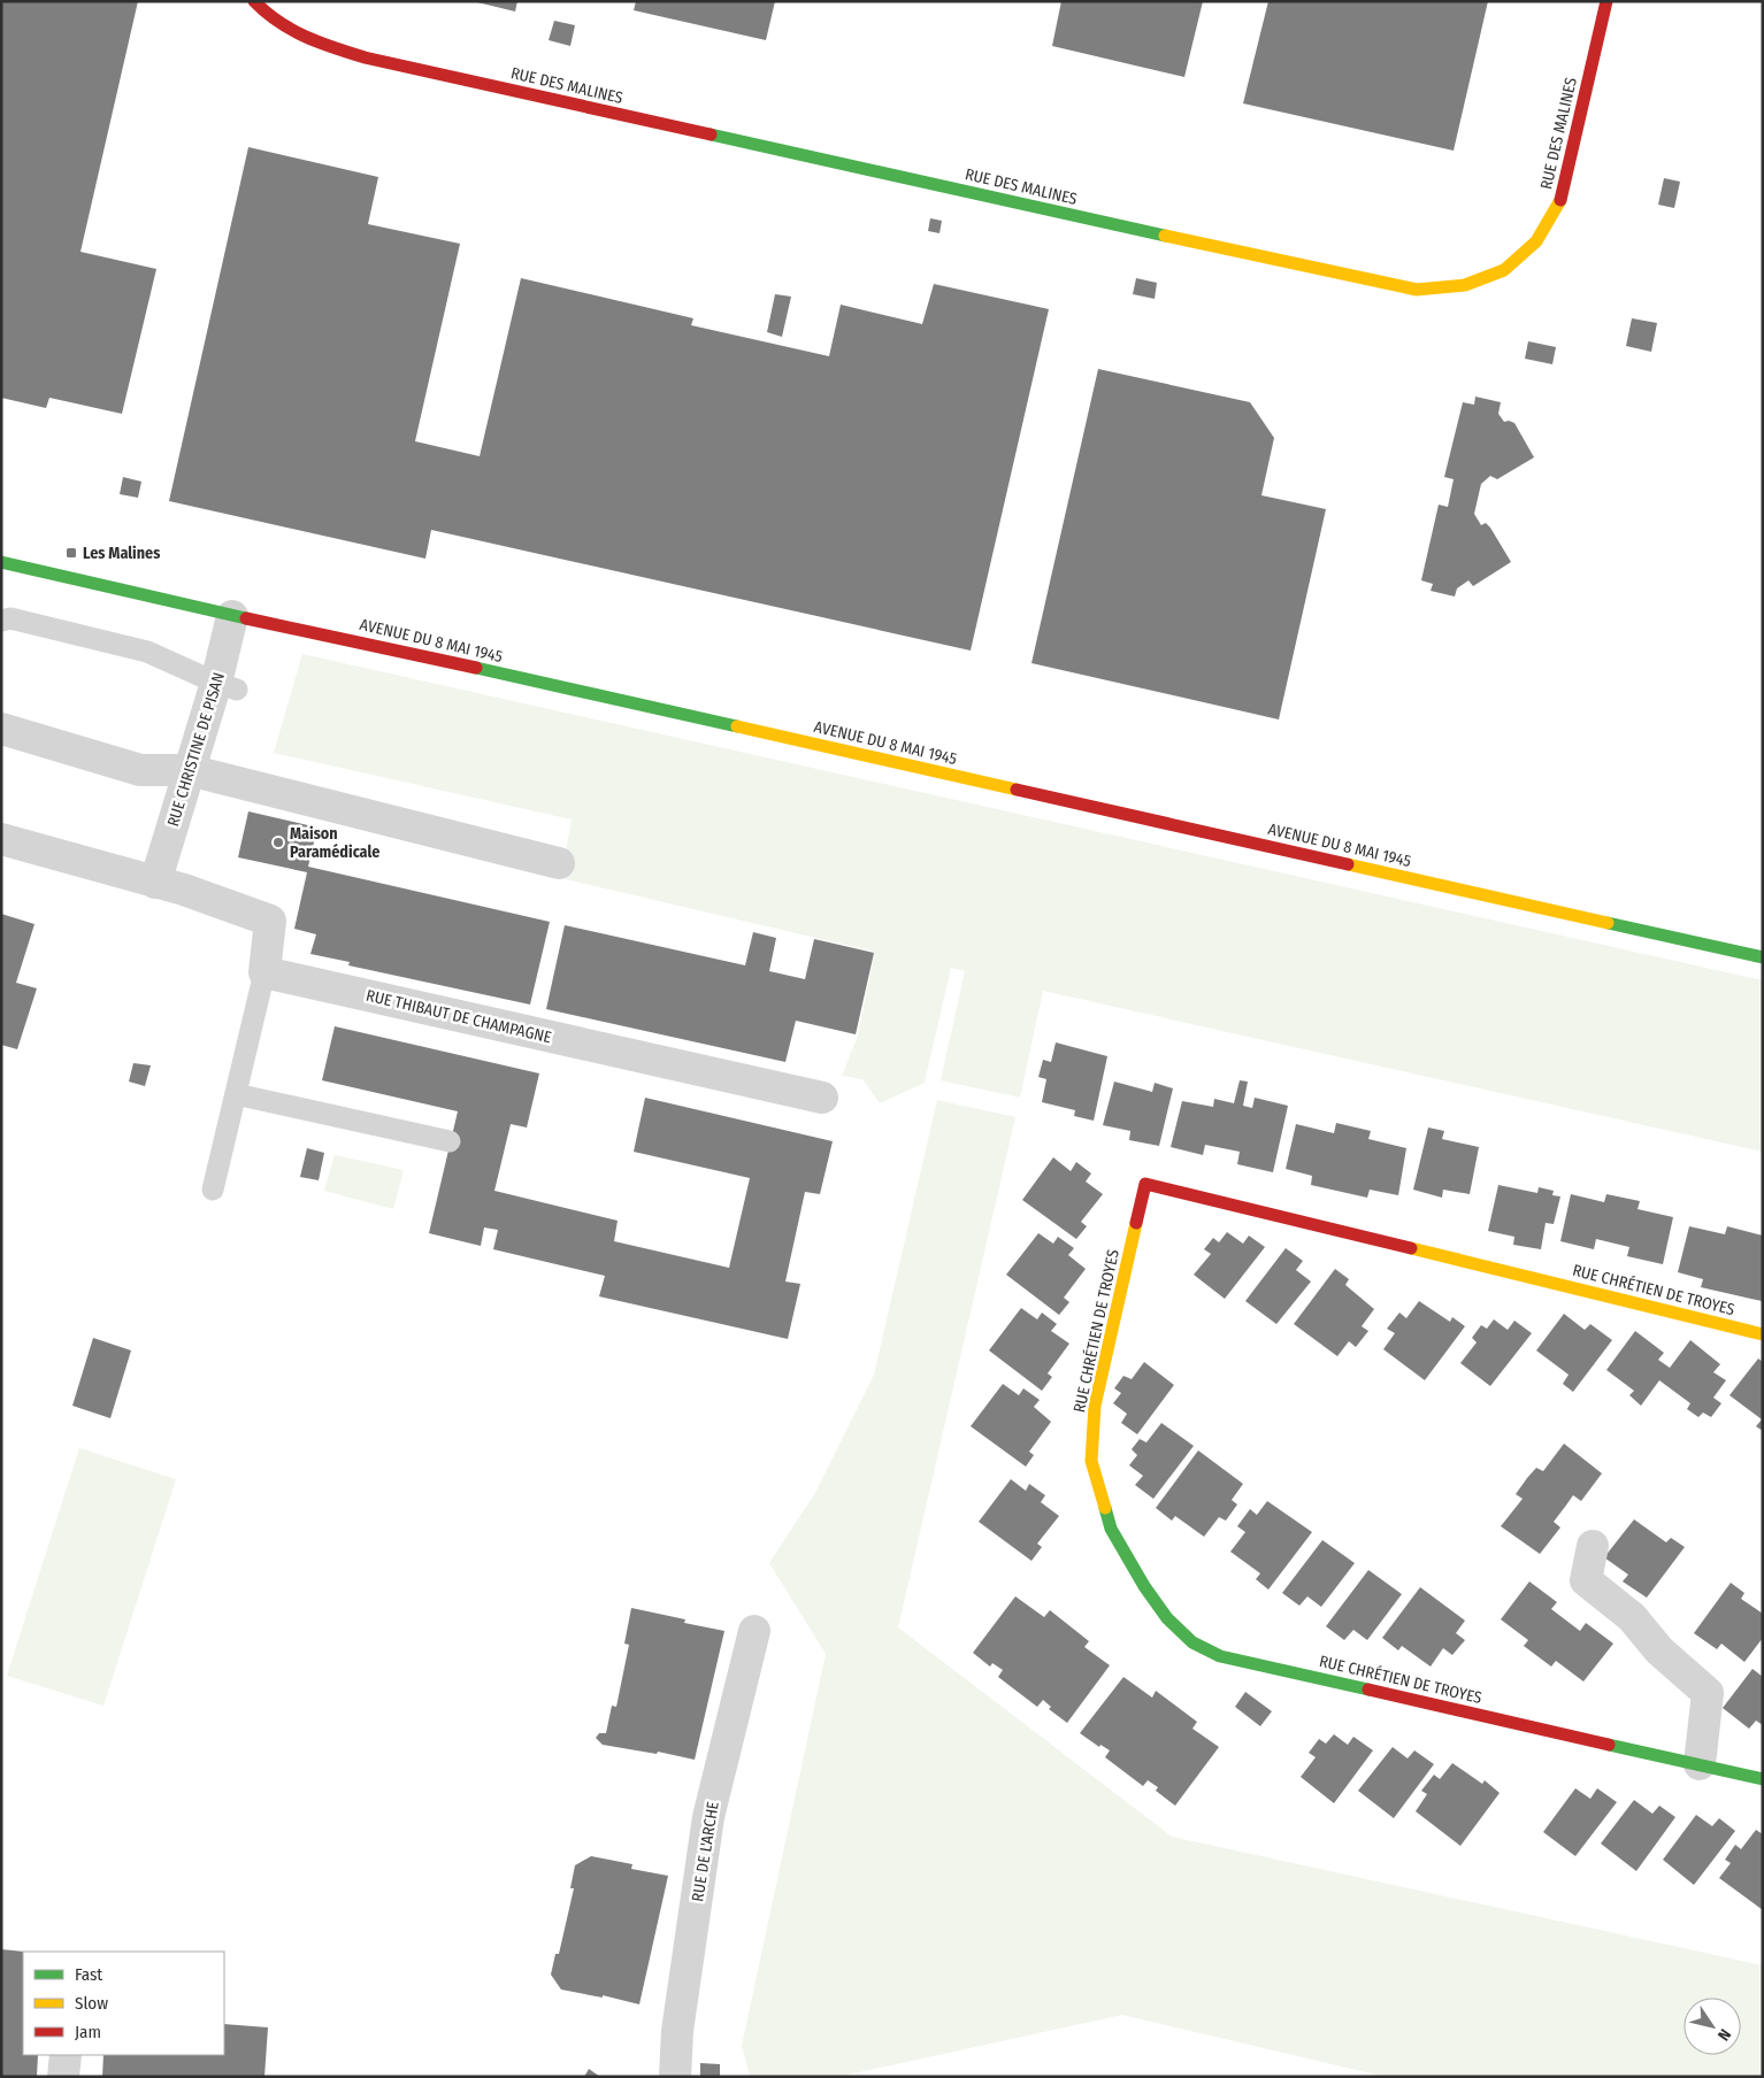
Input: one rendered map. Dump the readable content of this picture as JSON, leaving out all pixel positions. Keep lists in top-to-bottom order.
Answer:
{
  "streets": {
    "street": [
      "RUE DES MALINES",
      "AVENUE DU 8 MAI 1945",
      "RUE CHRISTINE DE PISAN",
      "RUE THIBAUT DE CHAMPAGNE",
      "RUE CHRÉTIEN DE TROYES",
      "RUE DE L'ARCHE"
    ]
  },
  "crossings": [
    ["AVENUE DU 8 MAI 1945", "RUE CHRISTINE DE PISAN"]
  ],
  "places": {
    "transit": ["Les Malines"],
    "other": ["Maison Paramédicale"]
  },
  "legend": ["Fast", "Slow", "Jam"],
  "north": "bottom right"
}
